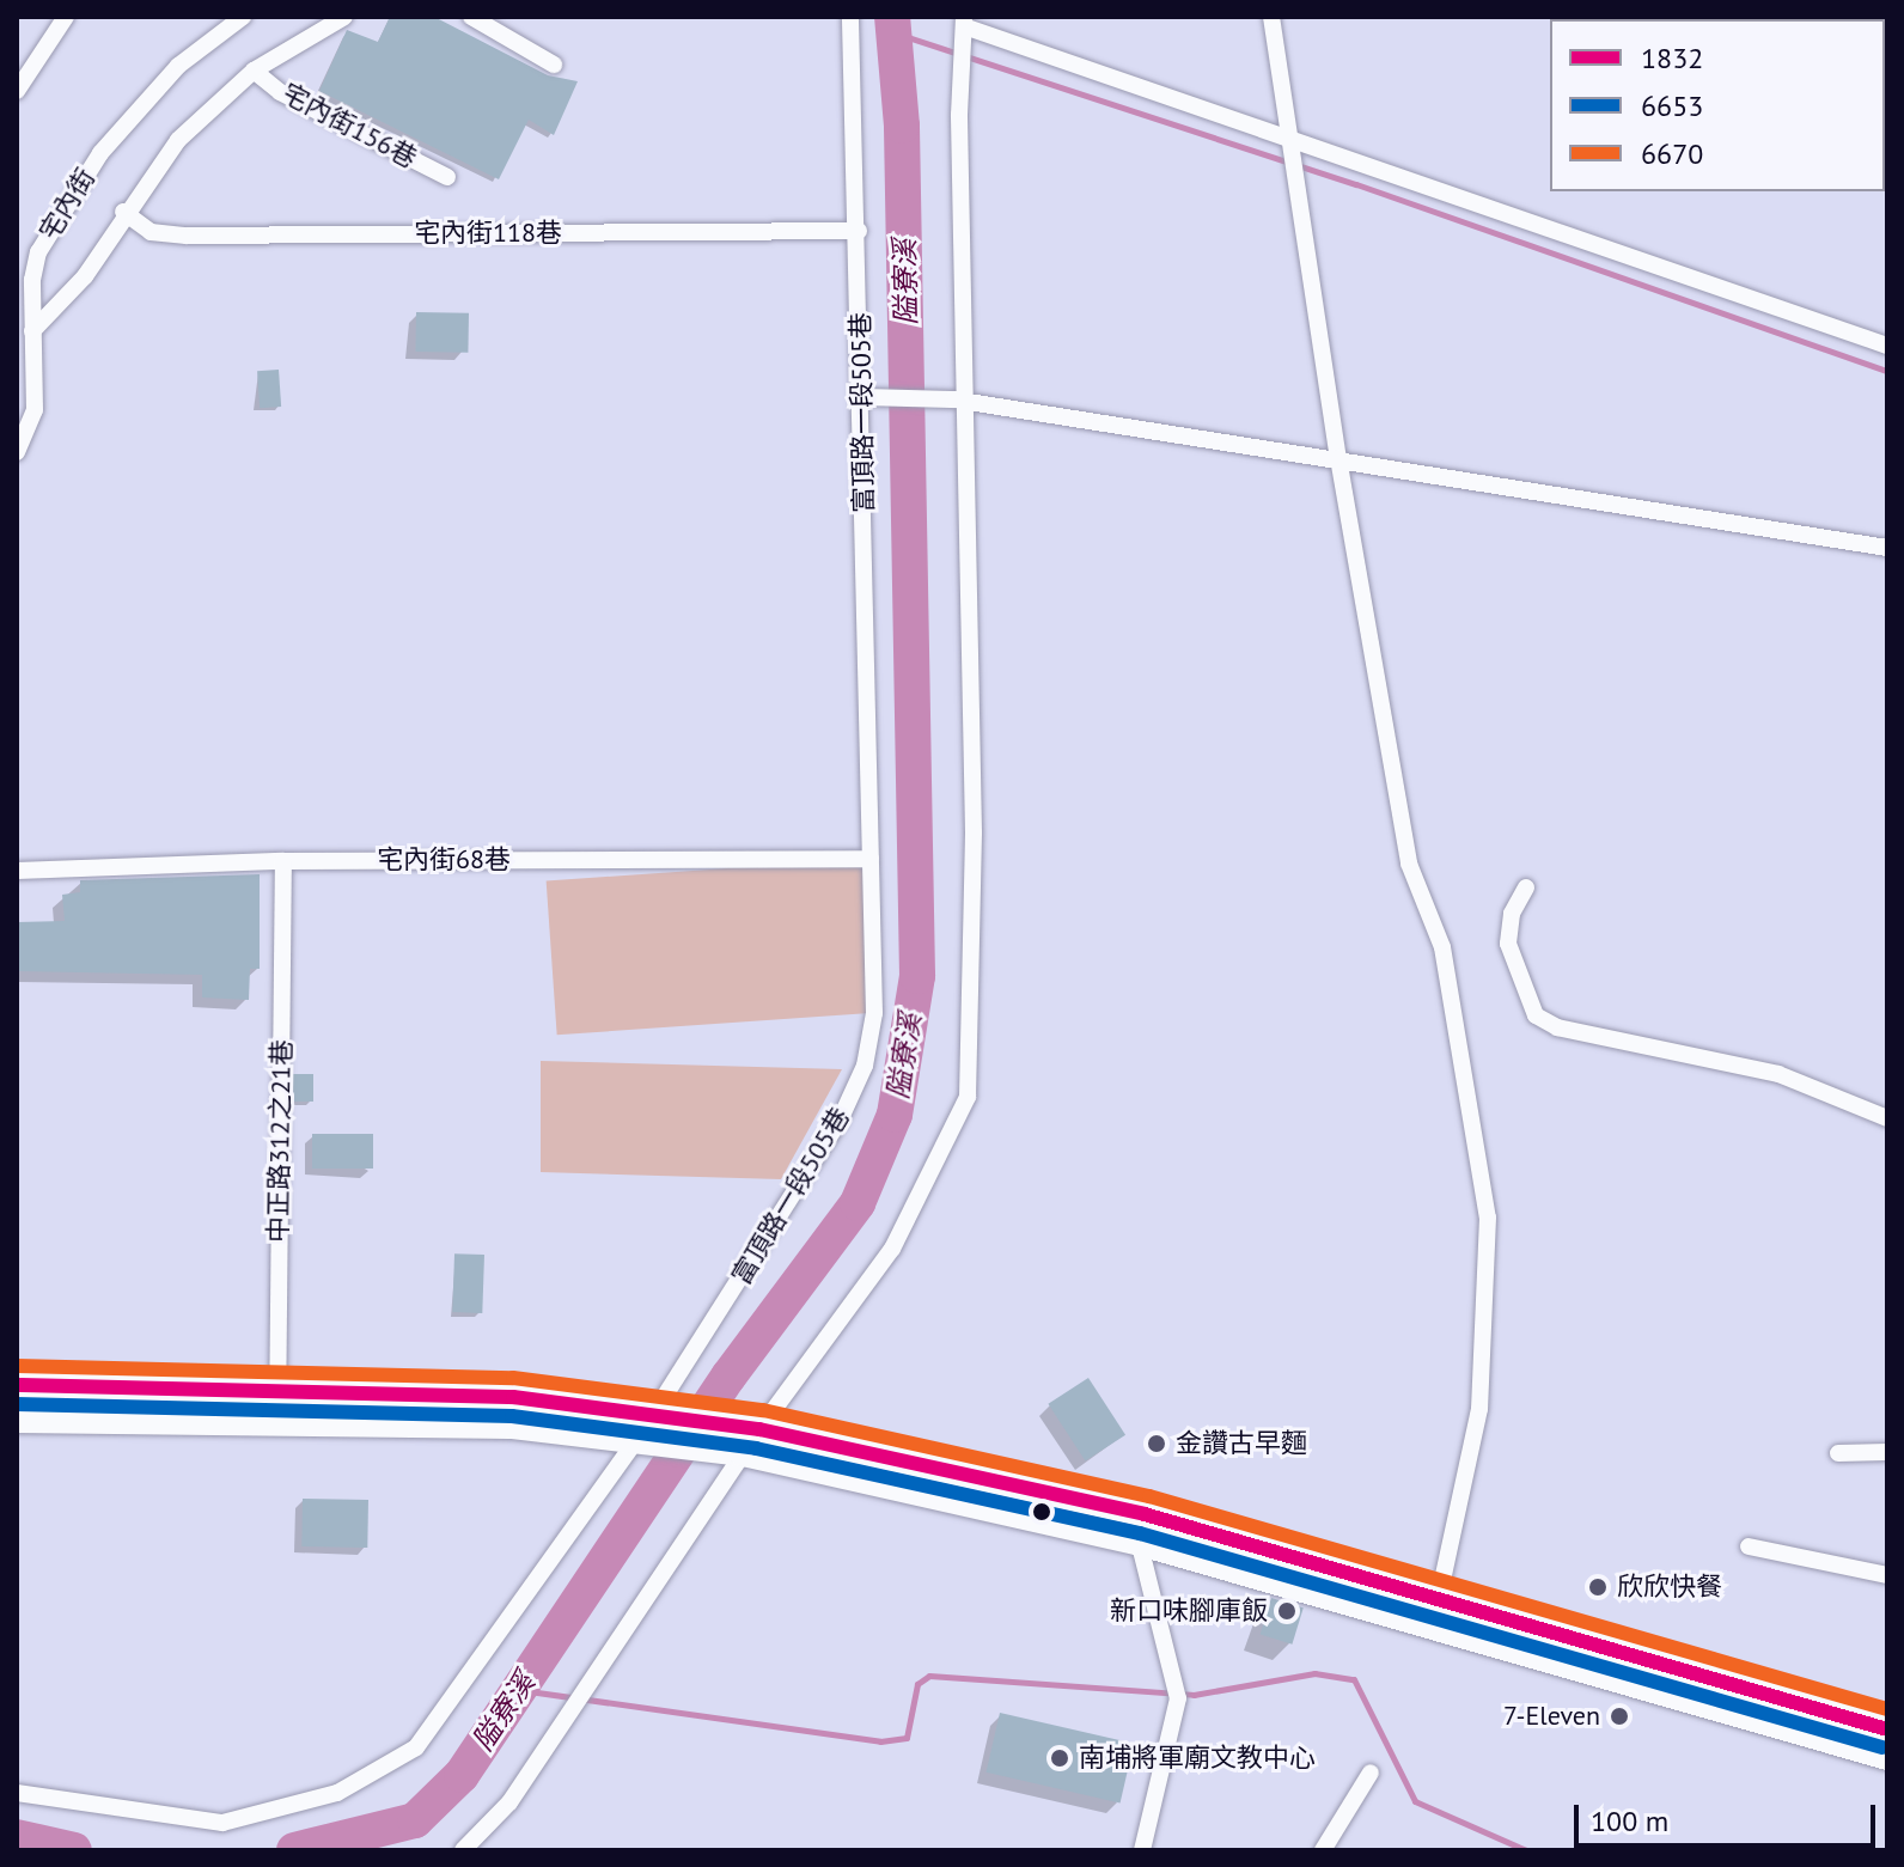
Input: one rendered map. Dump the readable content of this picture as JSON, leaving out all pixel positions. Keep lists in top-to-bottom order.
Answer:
{
  "streets": {
    "street": [
      "宅內街156巷",
      "宅內街",
      "宅內街118巷",
      "富頂路一段505巷",
      "宅內街68巷",
      "中正路312之21巷"
    ]
  },
  "crossings": [
    ["宅內街118巷", "富頂路一段505巷"],
    ["富頂路一段505巷", "宅內街68巷"],
    ["宅內街68巷", "中正路312之21巷"]
  ],
  "water": ["隘寮溪"],
  "places": [
    "金讚古早麵",
    "欣欣快餐",
    "新口味腳庫飯",
    "7-Eleven",
    "南埔將軍廟文教中心"
  ],
  "lines": ["transit line 6670", "transit line 1832", "transit line 6653"],
  "legend": ["1832", "6653", "6670"],
  "scale_bar": "100 m"
}
